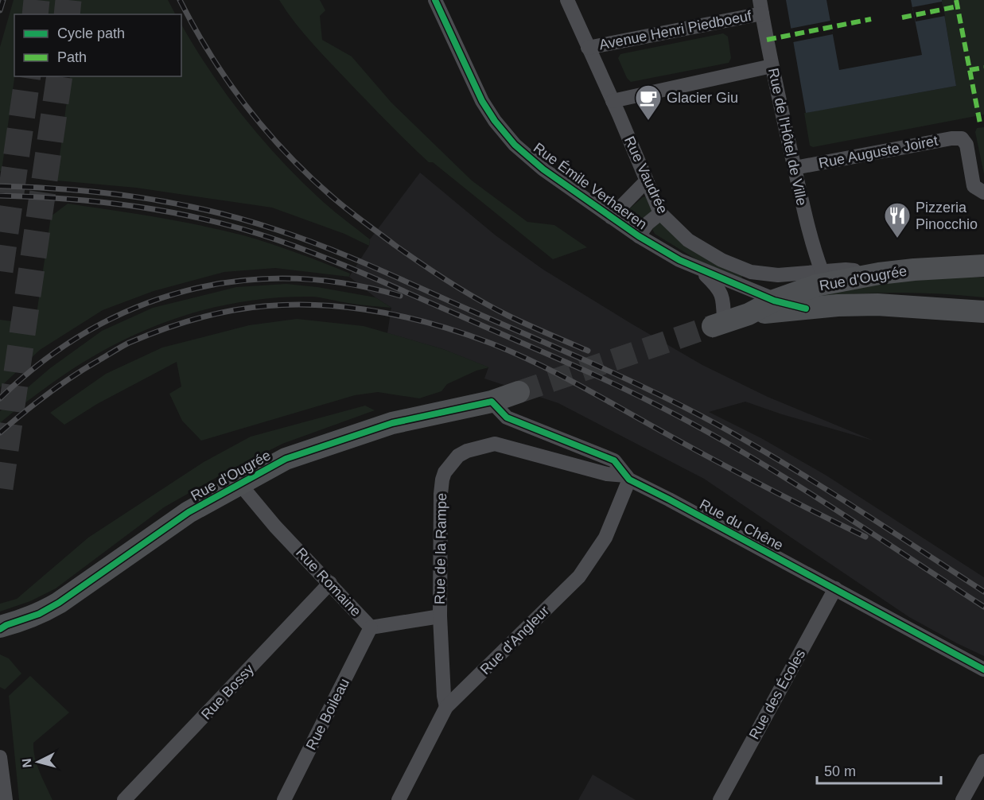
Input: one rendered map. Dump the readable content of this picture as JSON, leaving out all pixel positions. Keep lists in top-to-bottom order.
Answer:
{
  "streets": {
    "main road": ["Rue d'Ougrée"],
    "street": [
      "Avenue Henri Piedboeuf",
      "Rue de l'Hôtel de Ville",
      "Rue Auguste Joiret",
      "Rue Vaudrée",
      "Rue Émile Verhaeren",
      "Rue du Chêne",
      "Rue de la Rampe",
      "Rue Romaine",
      "Rue d'Angleur",
      "Rue Bossy",
      "Rue des Écoles",
      "Rue Boileau"
    ]
  },
  "crossings": [
    ["Avenue Henri Piedboeuf", "Rue de l'Hôtel de Ville"],
    ["Avenue Henri Piedboeuf", "Rue Vaudrée"],
    ["Rue de l'Hôtel de Ville", "Rue Auguste Joiret"],
    ["Rue de l'Hôtel de Ville", "Rue Vaudrée"],
    ["Rue Vaudrée", "Rue Émile Verhaeren"],
    ["Rue Vaudrée", "Rue d'Ougrée"],
    ["Rue Émile Verhaeren", "Rue d'Ougrée"],
    ["Rue d'Ougrée", "Rue du Chêne"],
    ["Rue d'Ougrée", "Rue Romaine"],
    ["Rue du Chêne", "Rue de la Rampe"],
    ["Rue du Chêne", "Rue d'Angleur"],
    ["Rue du Chêne", "Rue des Écoles"],
    ["Rue de la Rampe", "Rue Romaine"],
    ["Rue de la Rampe", "Rue d'Angleur"],
    ["Rue Romaine", "Rue Bossy"],
    ["Rue Romaine", "Rue Boileau"]
  ],
  "places": {
    "cafe": ["Glacier Giu"],
    "restaurant": ["Pizzeria Pinocchio"]
  },
  "legend": ["Cycle path", "Path"],
  "scale_bar": "50 m",
  "north": "left"
}
